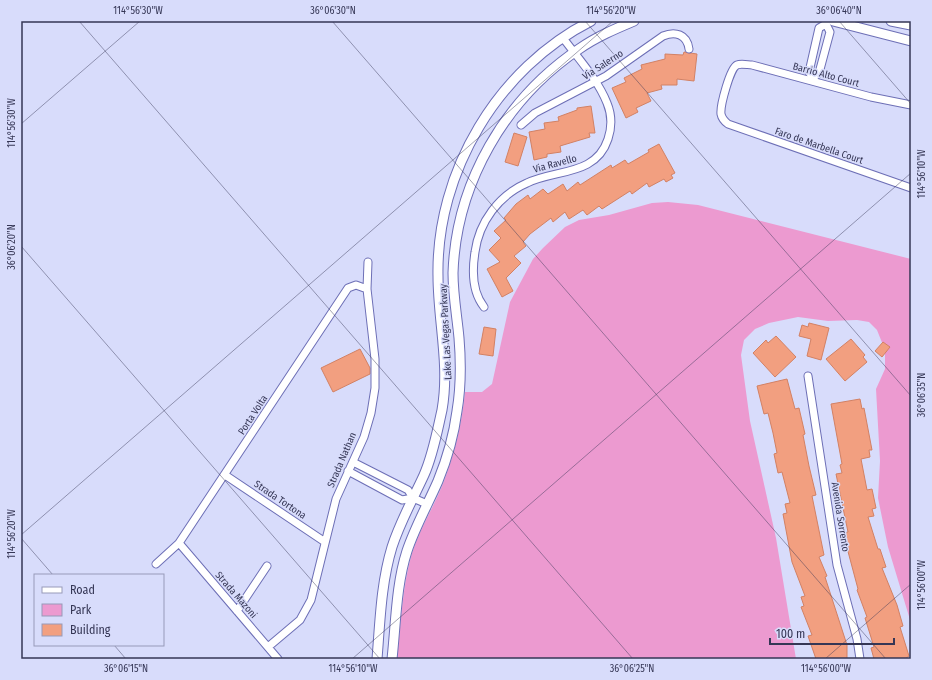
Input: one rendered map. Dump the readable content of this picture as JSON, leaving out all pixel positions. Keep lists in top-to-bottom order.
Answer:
{
  "streets": {
    "street": [
      "Via Salerno",
      "Barrio Alto Court",
      "Faro de Marbella Court",
      "Via Ravello",
      "Lake Las Vegas Parkway",
      "Porta Volta",
      "Strada Nathan",
      "Strada Tortona",
      "Avenida Sorrento",
      "Strada Mazoni"
    ]
  },
  "crossings": [
    ["Via Salerno", "Via Ravello"],
    ["Barrio Alto Court", "Faro de Marbella Court"],
    ["Via Ravello", "Lake Las Vegas Parkway"],
    ["Porta Volta", "Strada Nathan"],
    ["Porta Volta", "Strada Tortona"],
    ["Porta Volta", "Strada Mazoni"],
    ["Strada Nathan", "Strada Tortona"],
    ["Strada Nathan", "Strada Mazoni"]
  ],
  "legend": ["Road", "Park", "Building"],
  "scale_bar": "100 m",
  "coordinates": [
    "114°56'30\"W",
    "36°06'30\"N",
    "114°56'20\"W",
    "36°06'40\"N",
    "114°56'10\"W",
    "36°06'20\"N",
    "36°06'35\"N",
    "114°56'00\"W",
    "36°06'15\"N",
    "36°06'25\"N"
  ]
}
